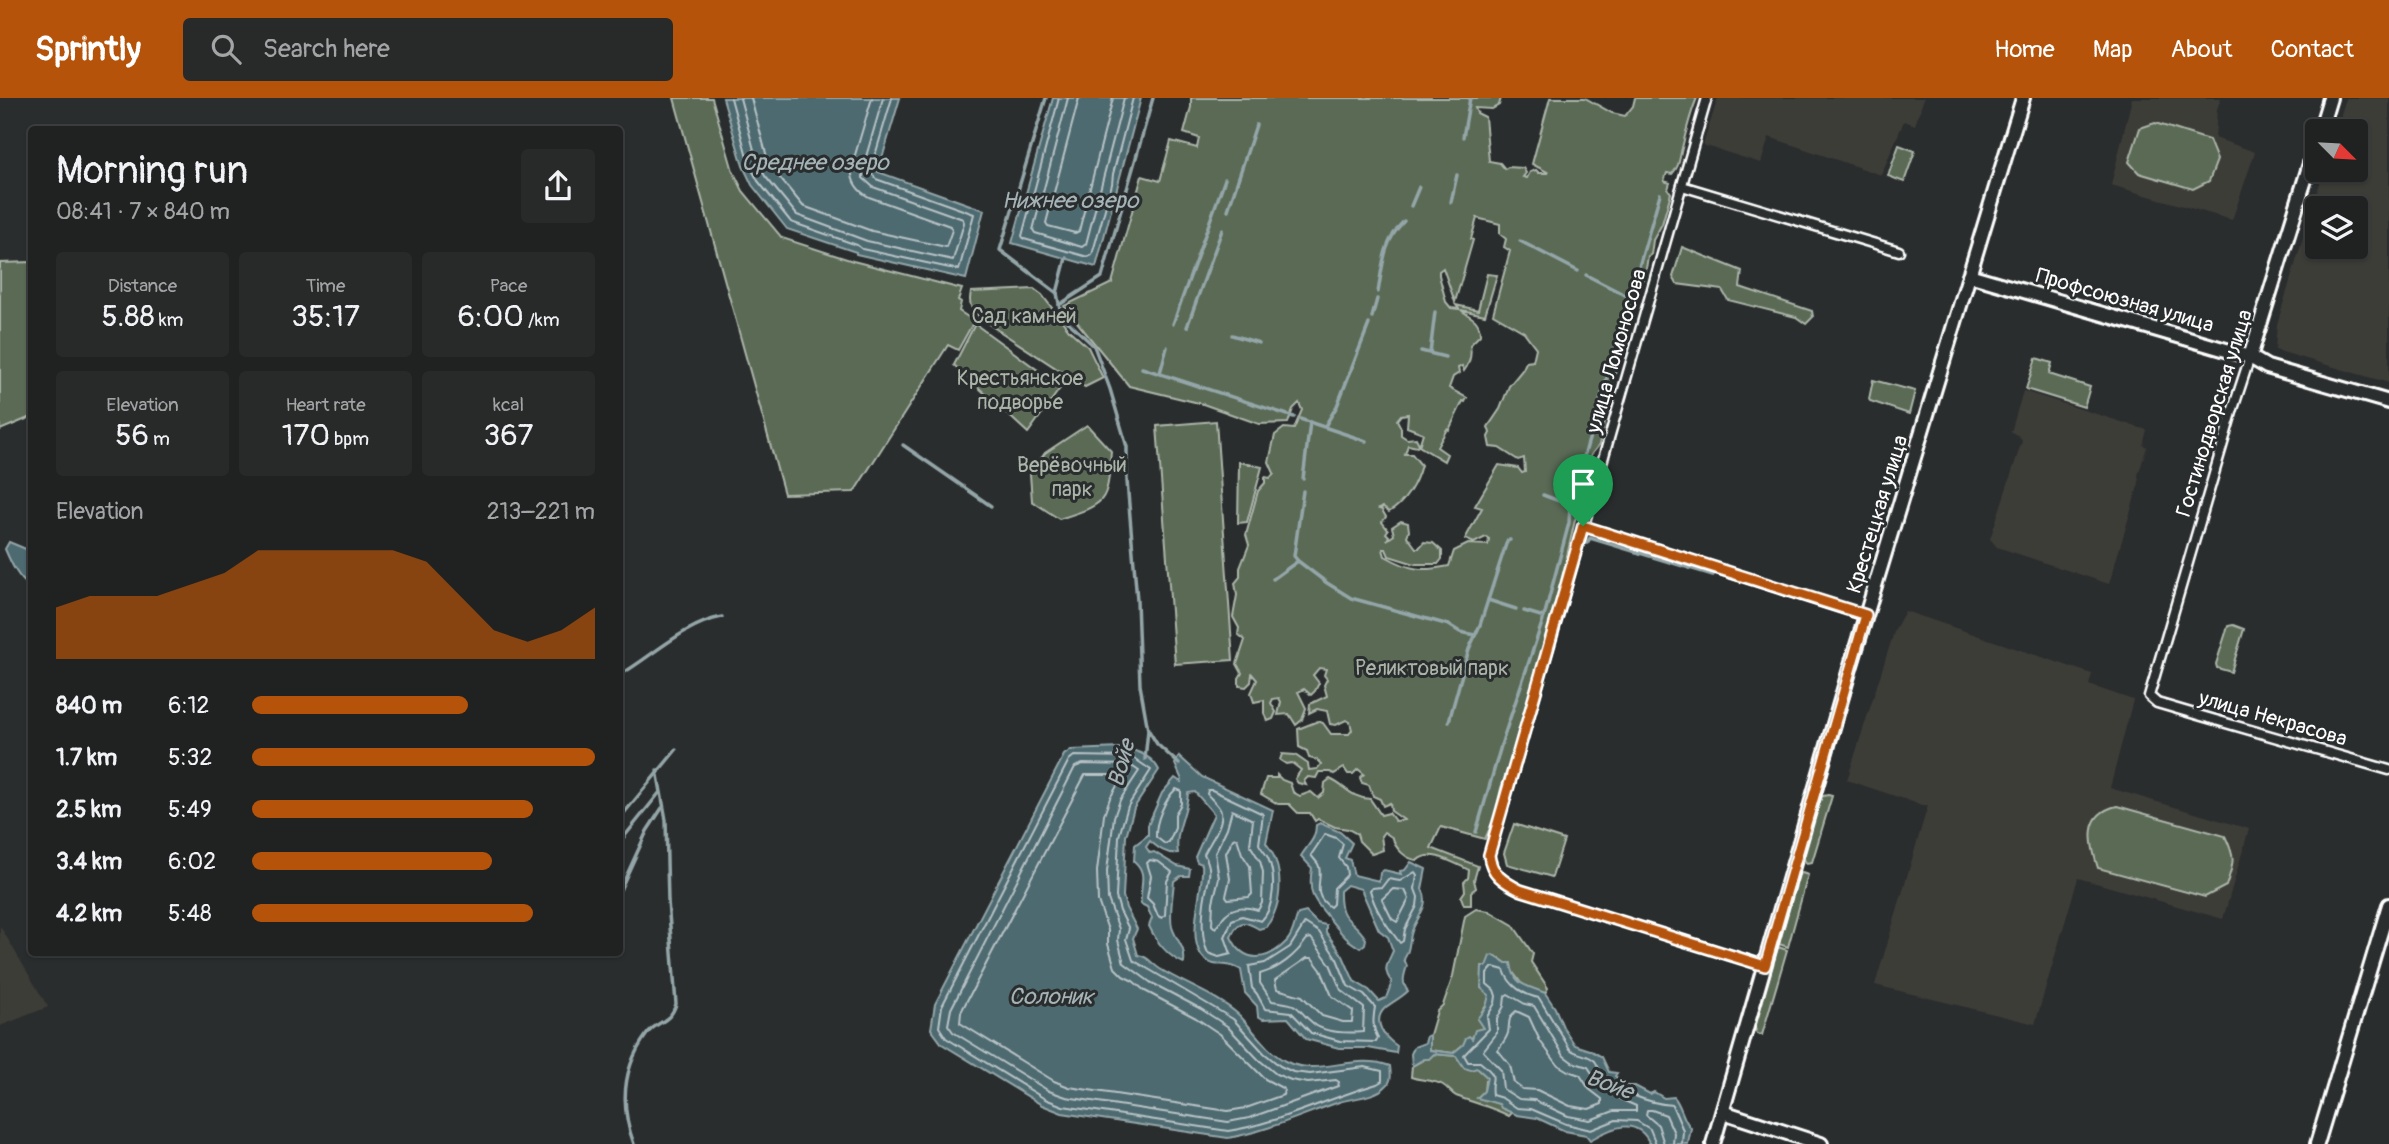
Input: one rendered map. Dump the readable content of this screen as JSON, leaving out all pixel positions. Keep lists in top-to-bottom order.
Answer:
{
  "streets": {
    "main road": ["Профсоюзная улица", "Гостинодворская улица", "Крестецкая улица"],
    "street": ["улица Ломоносова", "улица Некрасова"]
  },
  "crossings": [
    ["Профсоюзная улица", "Гостинодворская улица"],
    ["Профсоюзная улица", "Крестецкая улица"],
    ["улица Ломоносова", "Крестецкая улица"],
    ["Гостинодворская улица", "улица Некрасова"]
  ],
  "water": [
    "Среднее озеро",
    "Нижнее озеро",
    "Войе",
    "Солоник"
  ],
  "parks": [
    "Сад камней",
    "Крестьянское подворье",
    "Верёвочный парк",
    "Реликтовый парк"
  ],
  "north": "bottom right",
  "page": {
    "header": "Sprintly",
    "search": "Search here",
    "nav": [
      "Home",
      "Map",
      "About",
      "Contact"
    ],
    "heading": ["Morning run", "08:41 · 7 × 840 m"],
    "stats": [
      ["Distance", "5.88 km"],
      ["Time", "35:17"],
      ["Pace", "6:00 /km"],
      ["Elevation", "56 m"],
      ["Heart rate", "170 bpm"],
      ["kcal", "367"]
    ],
    "chart": ["Elevation", "213–221 m"],
    "list": [
      {
        "name": "840 m",
        "note": "6:12"
      },
      {
        "name": "1.7 km",
        "note": "5:32"
      },
      {
        "name": "2.5 km",
        "note": "5:49"
      },
      {
        "name": "3.4 km",
        "note": "6:02"
      },
      {
        "name": "4.2 km",
        "note": "5:48"
      }
    ]
  }
}
